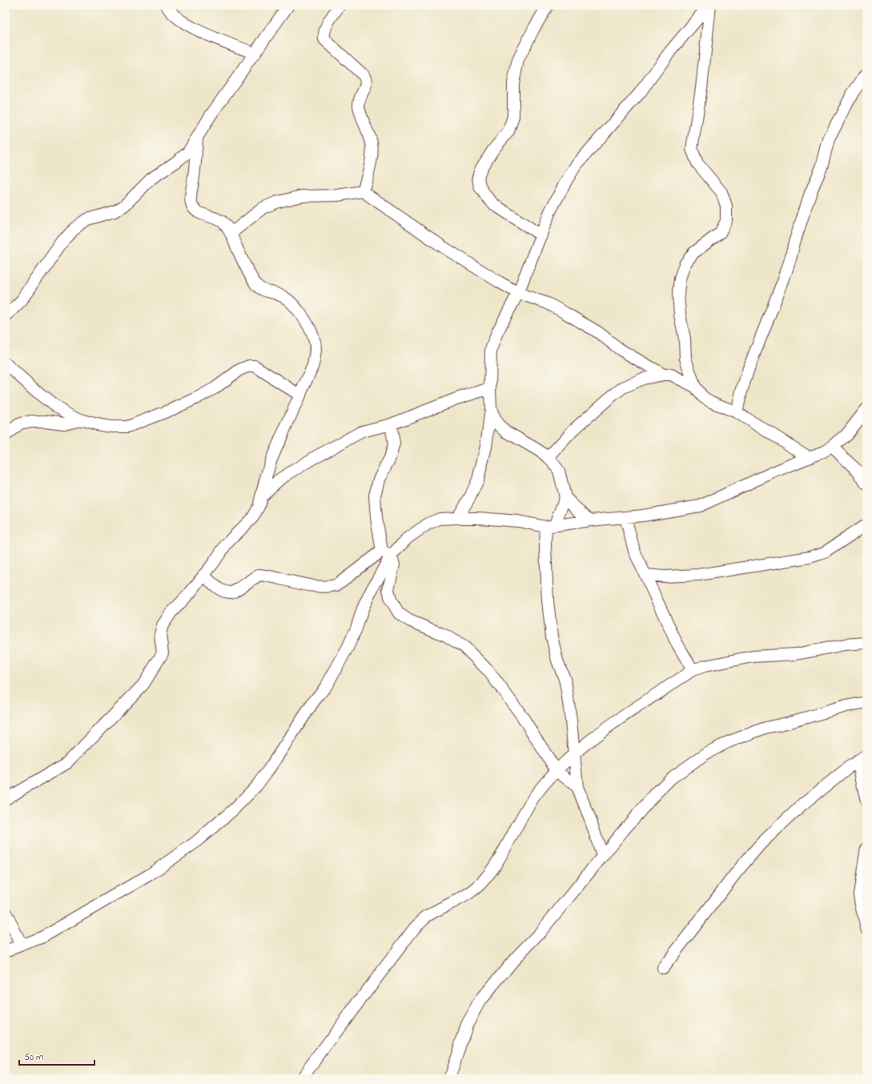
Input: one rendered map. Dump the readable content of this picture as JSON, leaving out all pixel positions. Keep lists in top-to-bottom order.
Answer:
{
  "scale_bar": "50 m"
}
